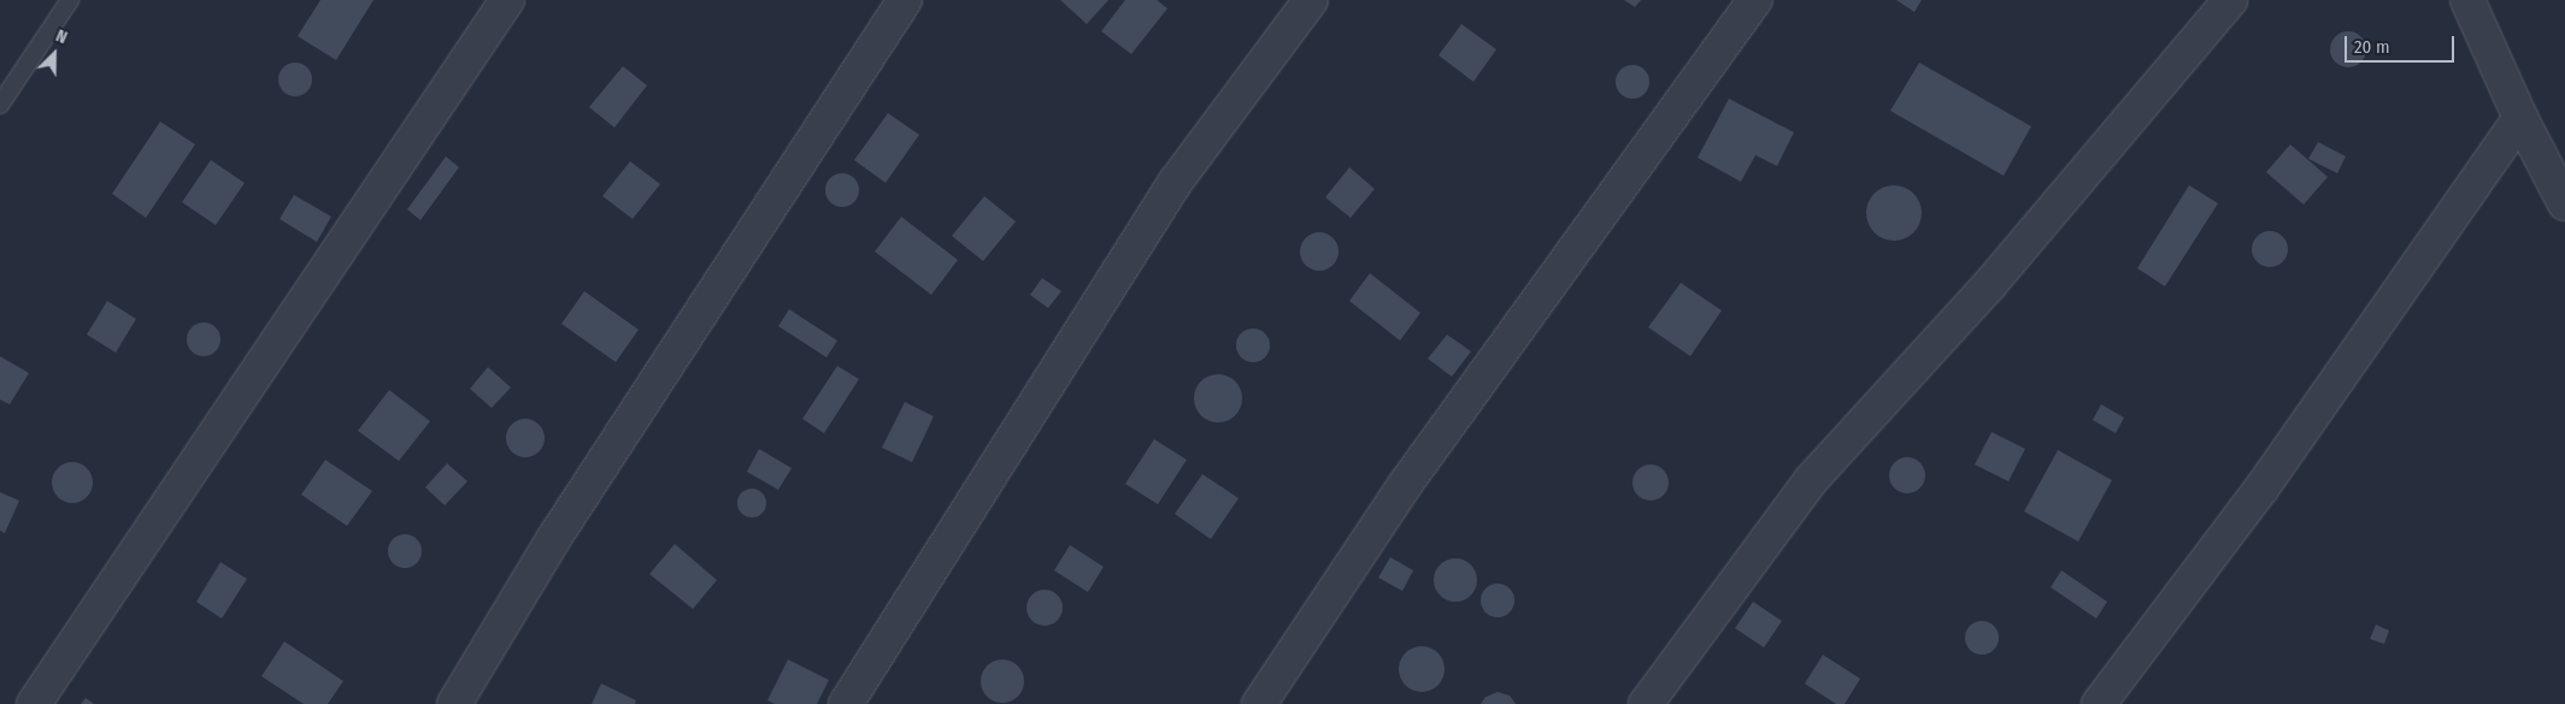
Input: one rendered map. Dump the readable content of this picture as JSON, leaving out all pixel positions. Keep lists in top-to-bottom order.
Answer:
{
  "scale_bar": "20 m",
  "north": "top right"
}
